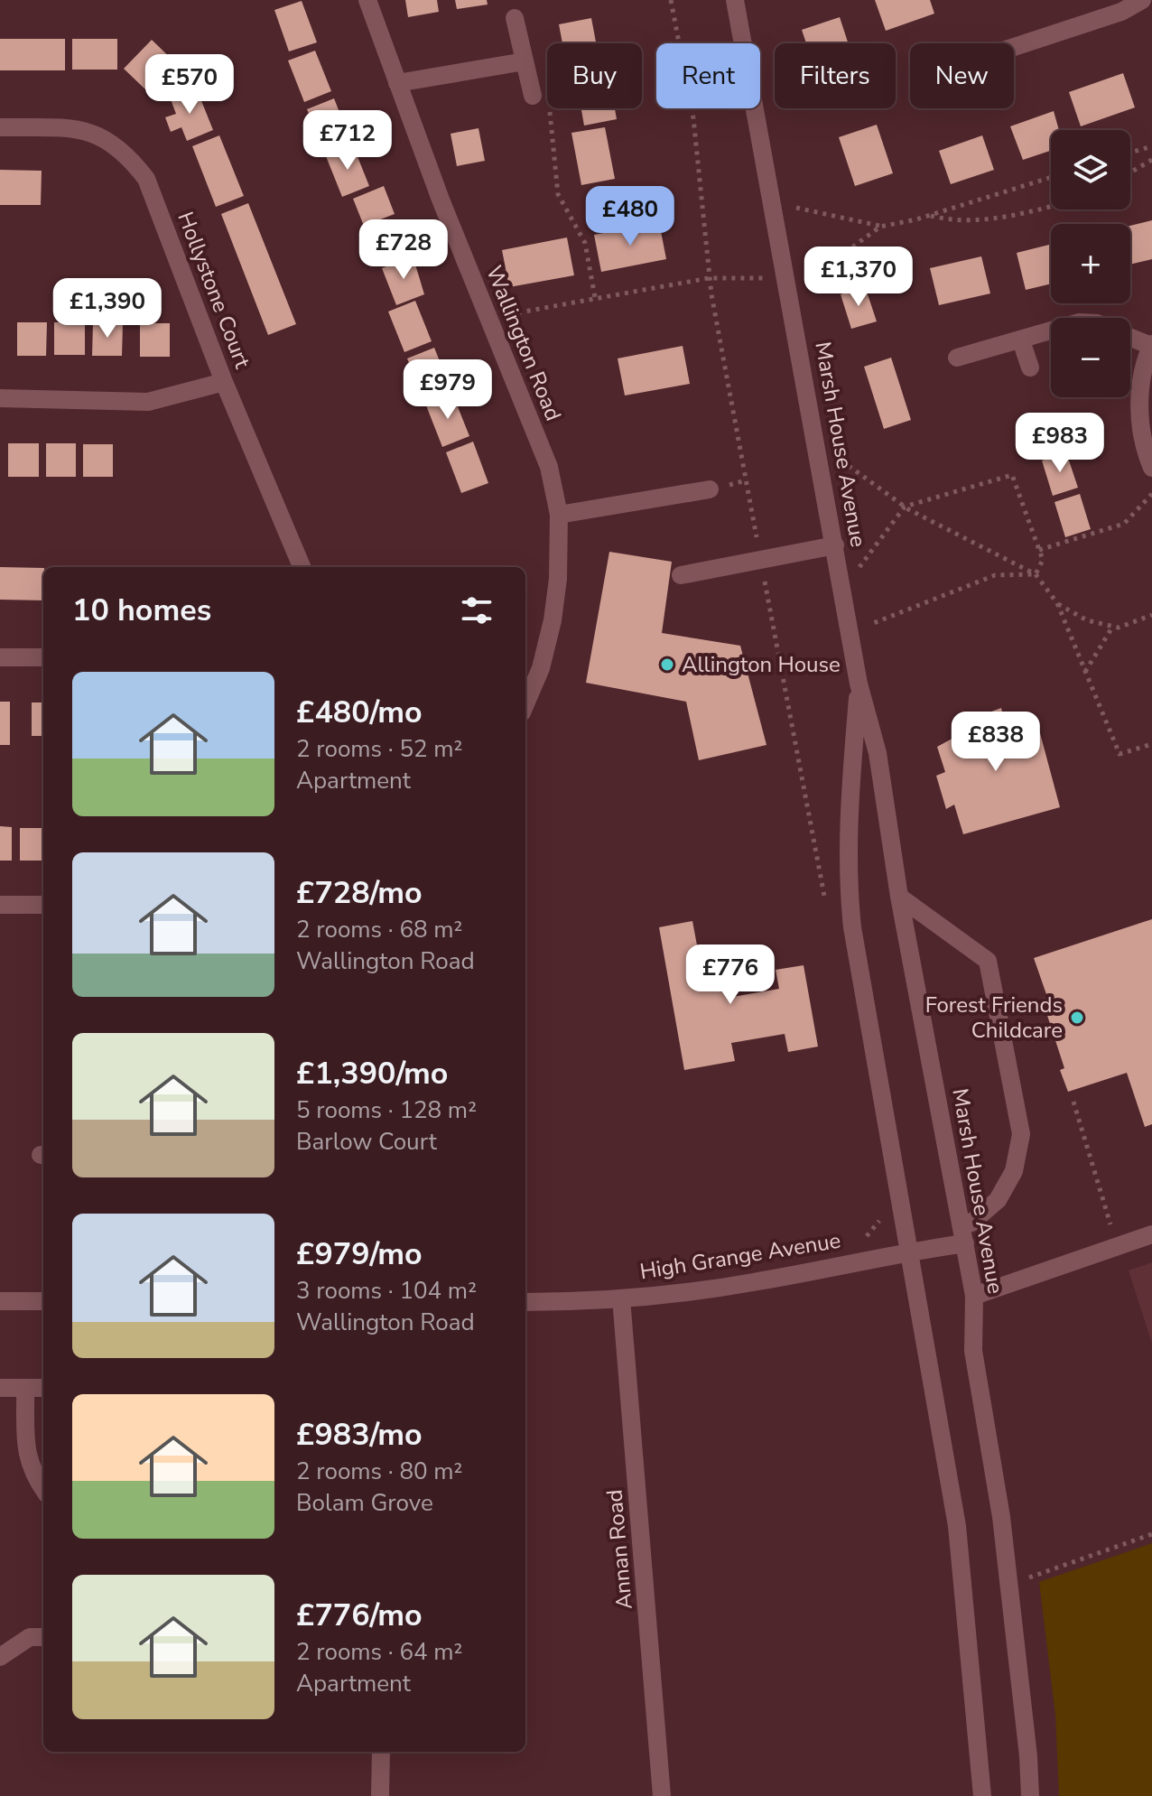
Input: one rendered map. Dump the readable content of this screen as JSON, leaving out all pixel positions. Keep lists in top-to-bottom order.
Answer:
{
  "streets": {
    "street": [
      "Hollystone Court",
      "Wallington Road",
      "Marsh House Avenue",
      "High Grange Avenue",
      "Annan Road"
    ]
  },
  "crossings": [
    ["Marsh House Avenue", "High Grange Avenue"],
    ["High Grange Avenue", "Annan Road"]
  ],
  "places": ["Allington House", "Forest Friends Childcare"],
  "page": {
    "chip": [
      "Buy",
      "Rent",
      "Filters",
      "New"
    ],
    "price": [
      "£570",
      "£712",
      "£480",
      "£728",
      "£1,370",
      "£1,390",
      "£979",
      "£983",
      "£838",
      "£776"
    ],
    "map_buttons": ["+", "−"],
    "heading": "10 homes",
    "list": [
      {
        "name": "£480/mo",
        "note": "2 rooms · 52 m² · Apartment"
      },
      {
        "name": "£728/mo",
        "note": "2 rooms · 68 m² · Wallington Road"
      },
      {
        "name": "£1,390/mo",
        "note": "5 rooms · 128 m² · Barlow Court"
      },
      {
        "name": "£979/mo",
        "note": "3 rooms · 104 m² · Wallington Road"
      },
      {
        "name": "£983/mo",
        "note": "2 rooms · 80 m² · Bolam Grove"
      },
      {
        "name": "£776/mo",
        "note": "2 rooms · 64 m² · Apartment"
      }
    ]
  }
}
